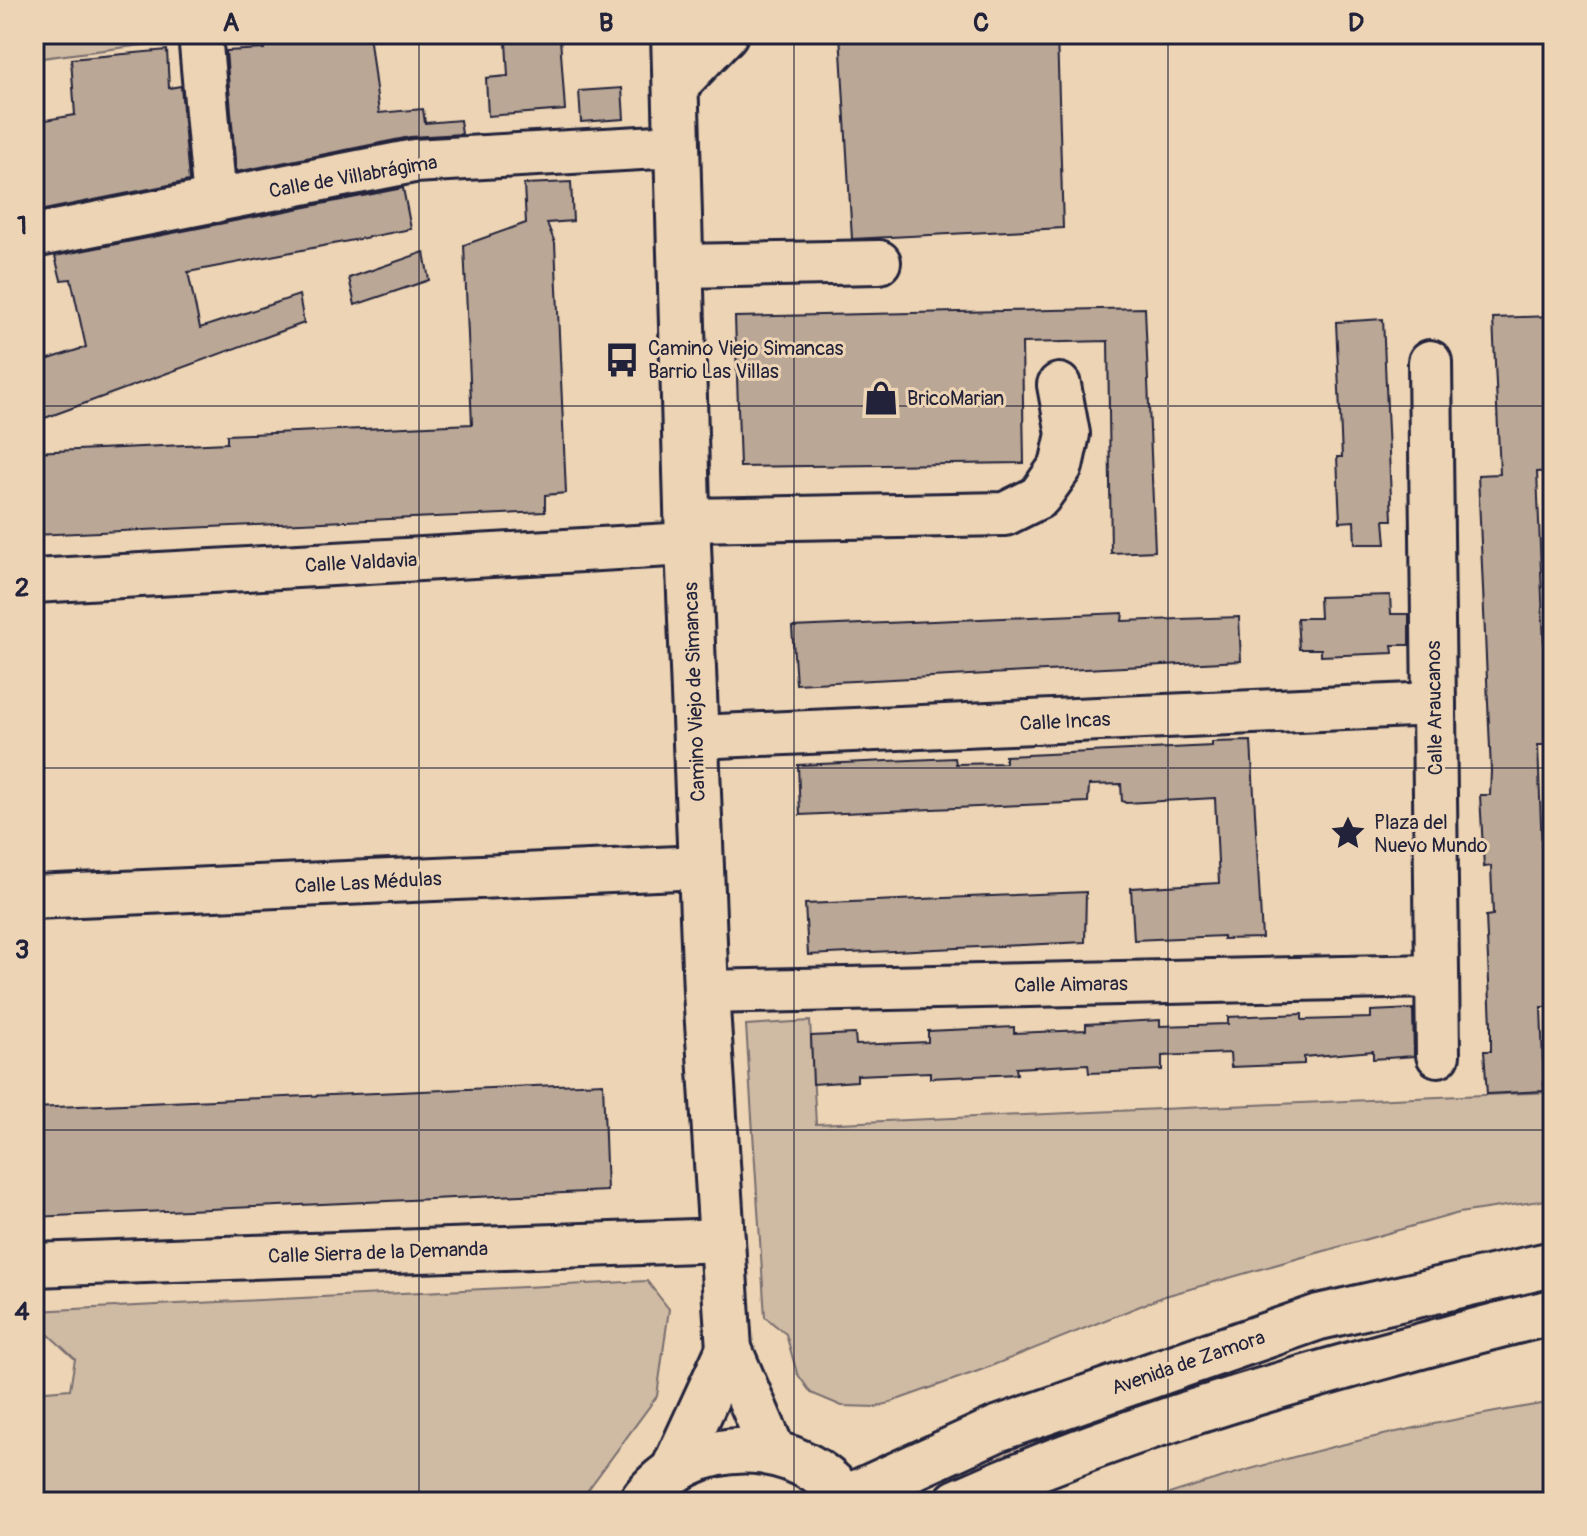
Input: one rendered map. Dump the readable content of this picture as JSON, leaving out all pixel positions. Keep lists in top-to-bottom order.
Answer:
{
  "streets": {
    "main road": ["Camino Viejo de Simancas", "Avenida de Zamora"],
    "street": [
      "Calle de Villabrágima",
      "Calle Valdavia",
      "Calle Araucanos",
      "Calle Incas",
      "Calle Las Médulas",
      "Calle Aimaras",
      "Calle Sierra de la Demanda"
    ]
  },
  "crossings": [
    ["Calle de Villabrágima", "Camino Viejo de Simancas"],
    ["Calle Valdavia", "Camino Viejo de Simancas"],
    ["Camino Viejo de Simancas", "Calle Incas"],
    ["Camino Viejo de Simancas", "Calle Las Médulas"],
    ["Camino Viejo de Simancas", "Calle Aimaras"],
    ["Camino Viejo de Simancas", "Calle Sierra de la Demanda"],
    ["Calle Araucanos", "Calle Incas"],
    ["Calle Araucanos", "Calle Aimaras"]
  ],
  "places": {
    "bus stop": ["Camino Viejo Simancas Barrio Las Villas"],
    "shop": ["BricoMarian"],
    "place": ["Plaza del Nuevo Mundo"]
  },
  "grid": {
    "columns": [
      "A",
      "B",
      "C",
      "D"
    ],
    "rows": [
      "1",
      "2",
      "3",
      "4"
    ]
  }
}
